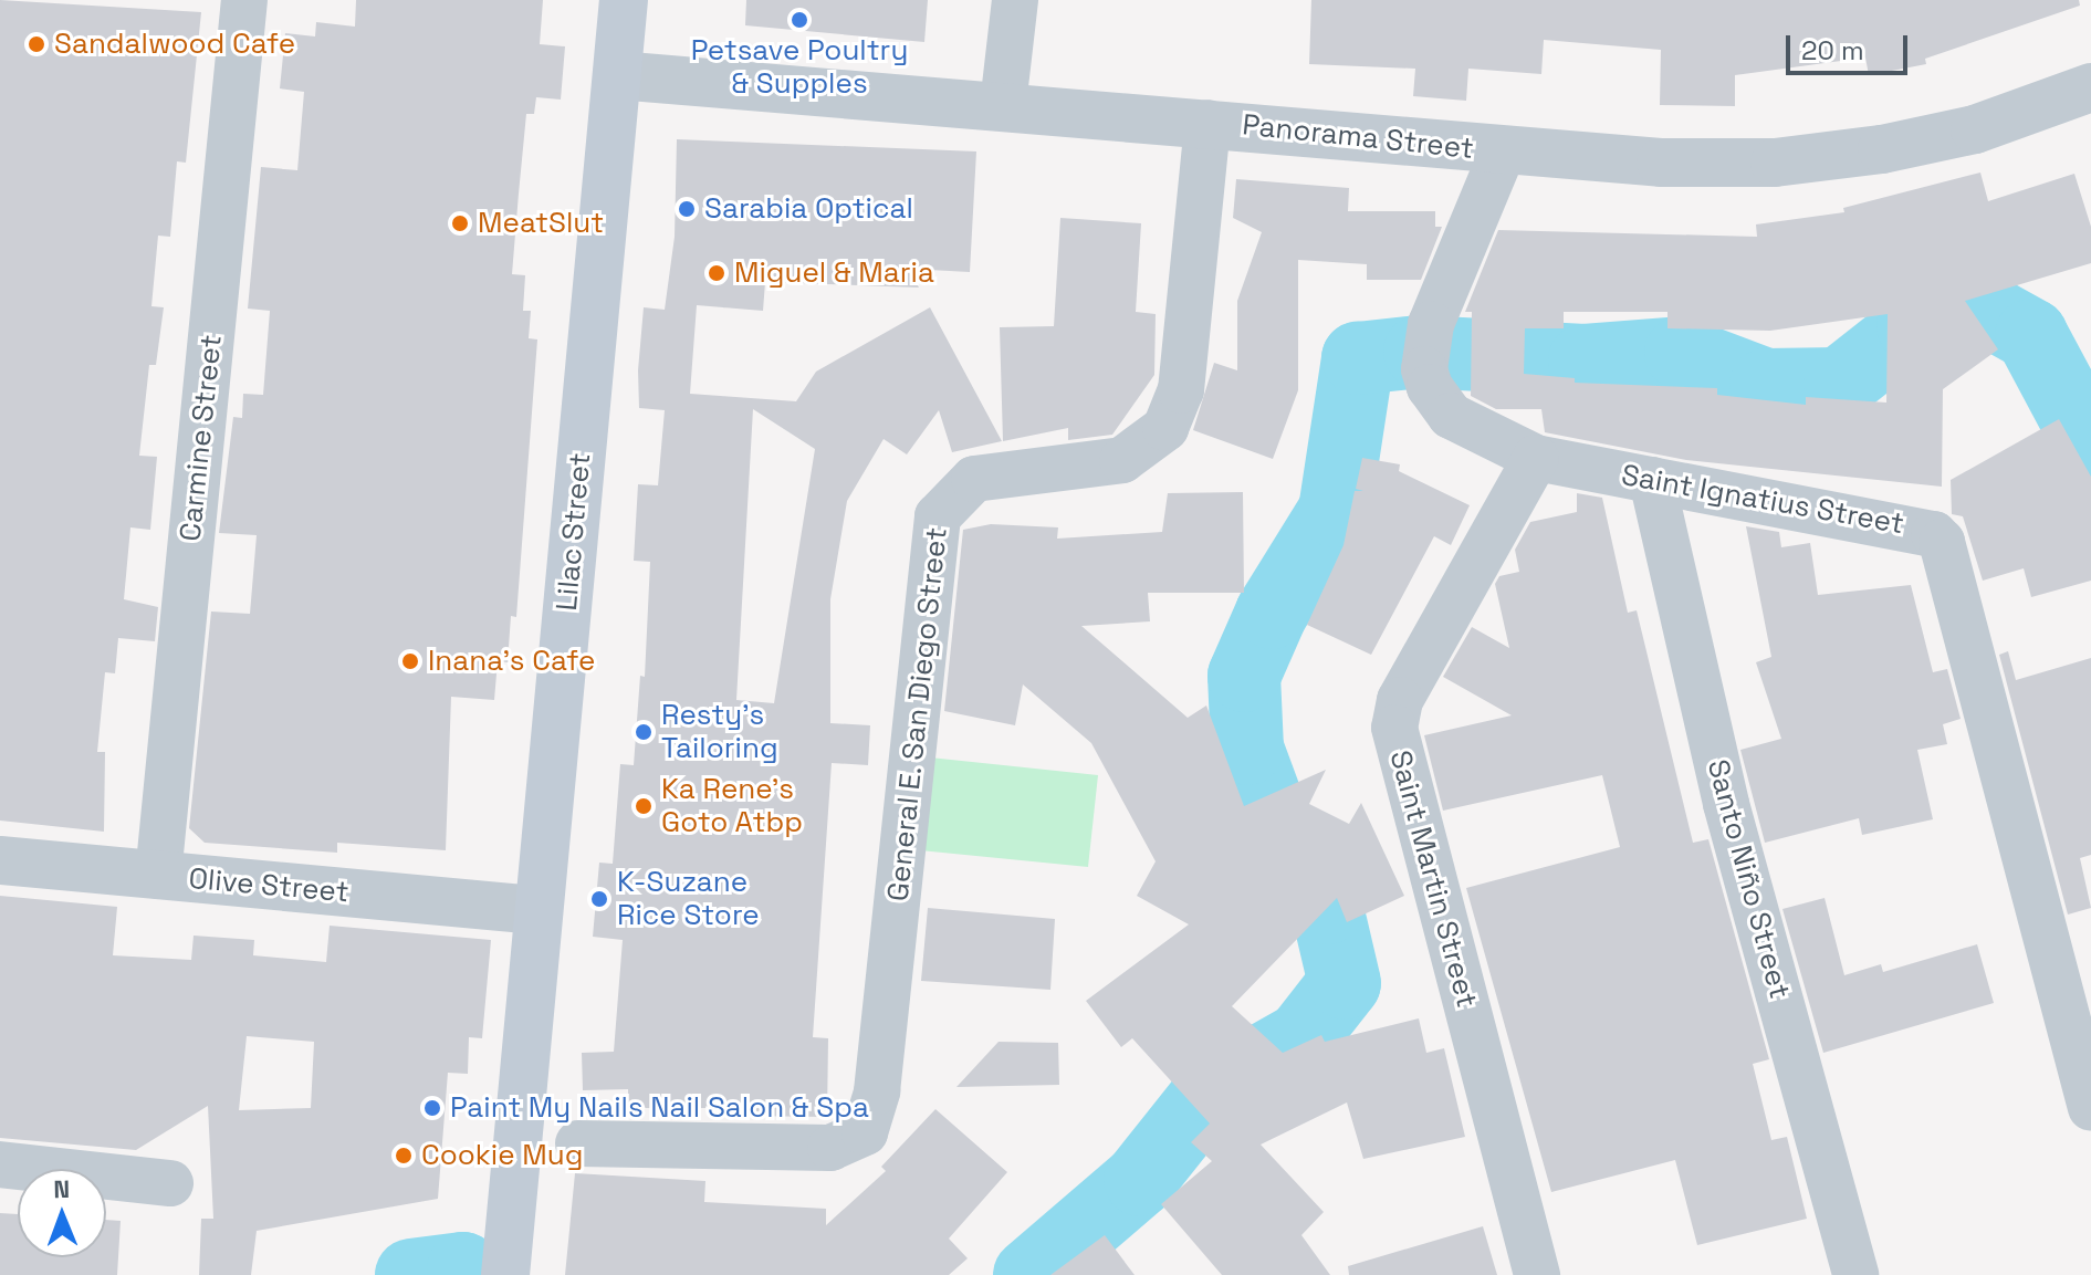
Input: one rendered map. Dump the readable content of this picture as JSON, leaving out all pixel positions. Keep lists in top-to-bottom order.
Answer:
{
  "streets": {
    "main road": ["Lilac Street"],
    "street": [
      "Panorama Street",
      "Carmine Street",
      "Saint Ignatius Street",
      "General E. San Diego Street",
      "Saint Martin Street",
      "Santo Niño Street",
      "Olive Street"
    ]
  },
  "crossings": [
    ["Panorama Street", "Saint Ignatius Street"],
    ["Panorama Street", "Lilac Street"],
    ["Panorama Street", "General E. San Diego Street"],
    ["Carmine Street", "Olive Street"],
    ["Saint Ignatius Street", "Saint Martin Street"],
    ["Saint Ignatius Street", "Santo Niño Street"],
    ["Lilac Street", "Olive Street"]
  ],
  "places": [
    "Petsave Poultry & Supples",
    "Sandalwood Cafe",
    "Sarabia Optical",
    "MeatSlut",
    "Miguel & Maria",
    "Inana's Cafe",
    "Resty's Tailoring",
    "Ka Rene's Goto Atbp",
    "K-Suzane Rice Store",
    "Paint My Nails Nail Salon & Spa",
    "Cookie Mug"
  ],
  "scale_bar": "20 m",
  "north": "top"
}
